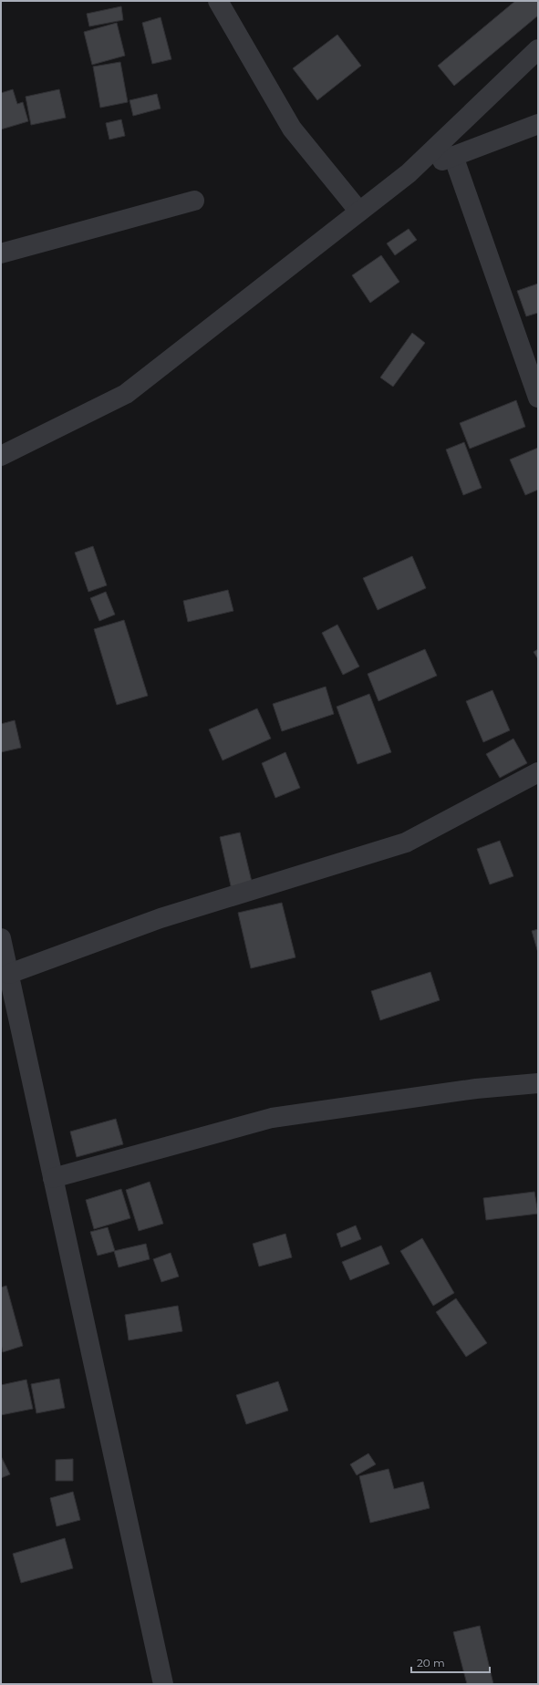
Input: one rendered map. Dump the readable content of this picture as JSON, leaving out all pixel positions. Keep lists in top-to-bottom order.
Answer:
{
  "scale_bar": "20 m"
}
